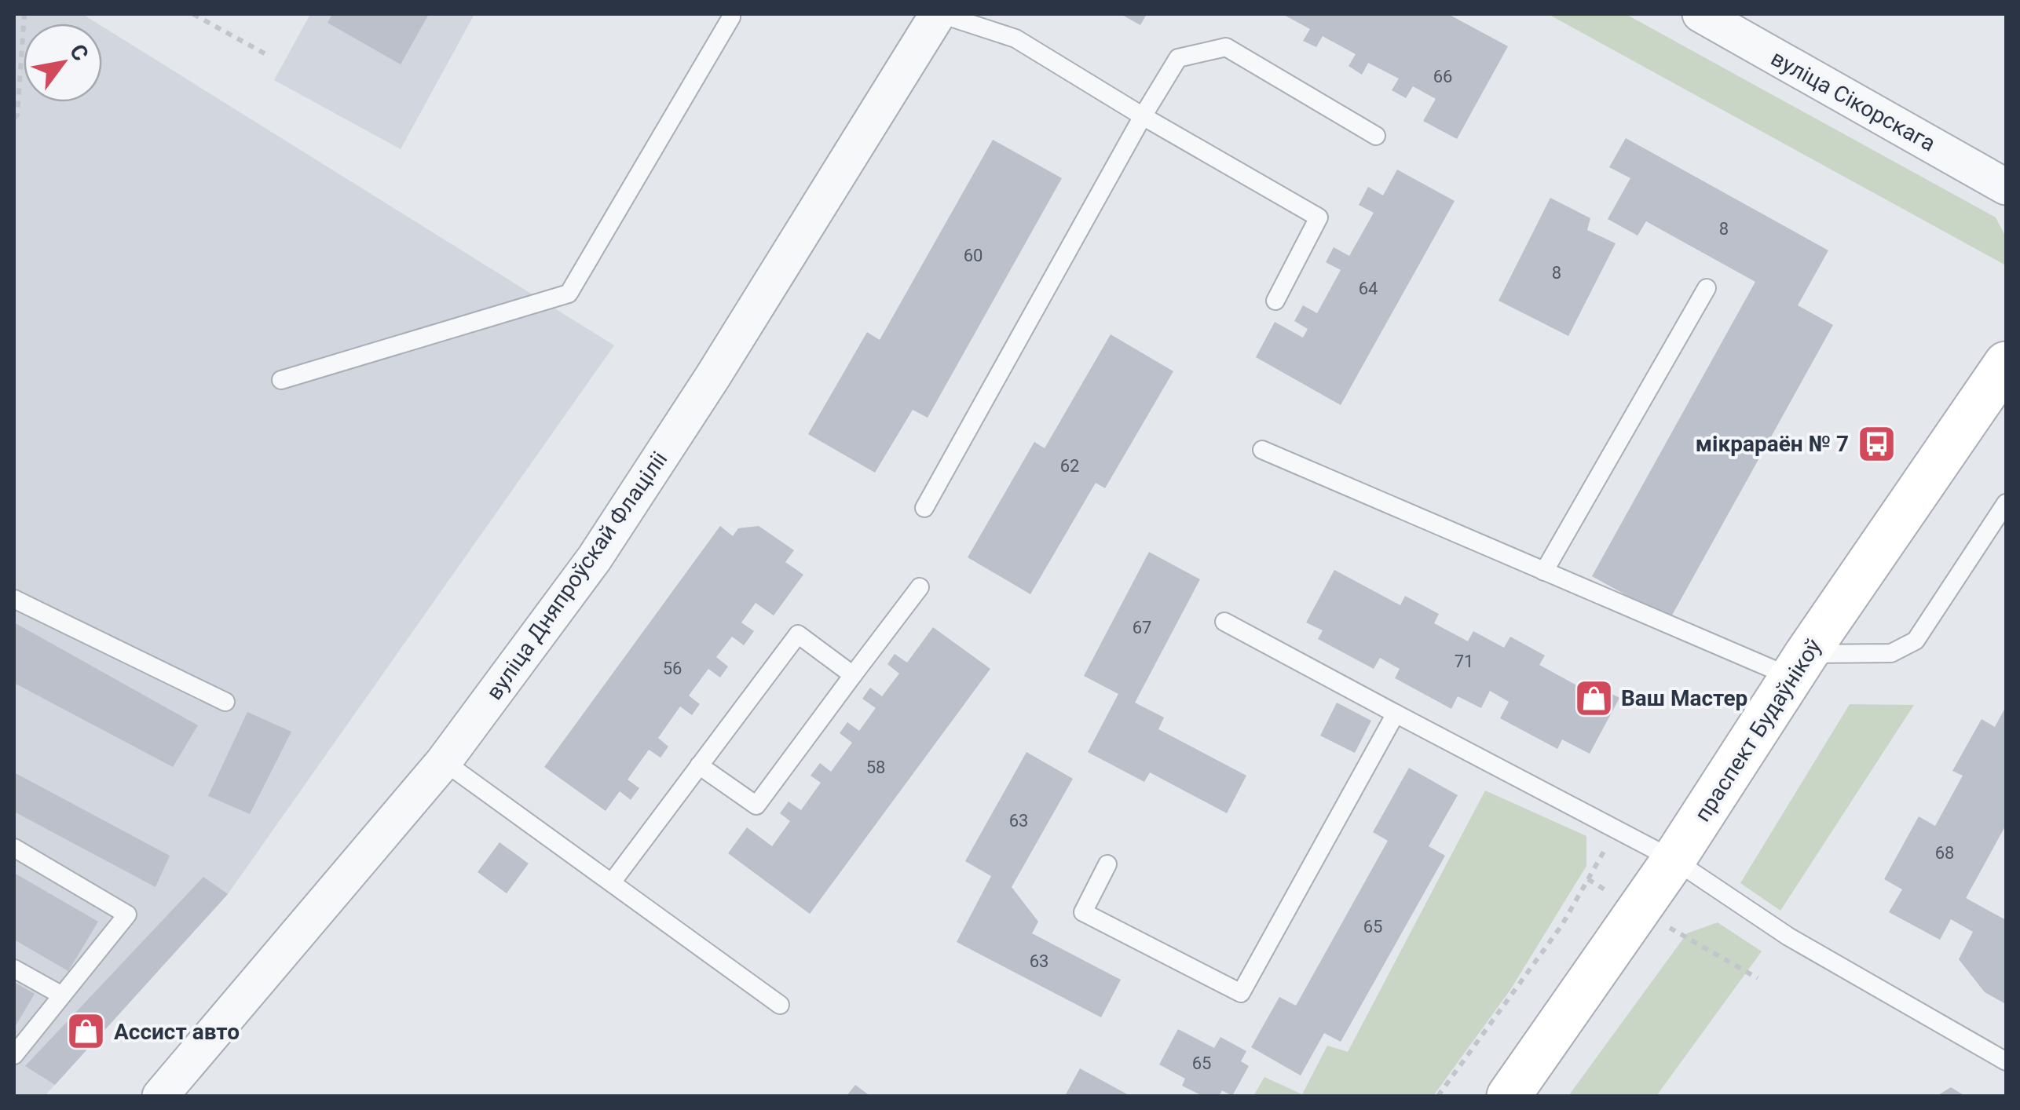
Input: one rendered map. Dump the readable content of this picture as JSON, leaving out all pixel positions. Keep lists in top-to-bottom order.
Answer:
{
  "streets": {
    "main road": ["праспект Будаўнікоў"],
    "street": ["вуліца Сікорскага", "вуліца Дняпроўскай Флаціліі"]
  },
  "places": {
    "bus stop": ["мікрараён № 7"],
    "shop": ["Ваш Мастер", "Ассист авто"]
  },
  "house_numbers": [
    "66",
    "8",
    "60",
    "8",
    "64",
    "62",
    "67",
    "71",
    "56",
    "58",
    "63",
    "68",
    "65",
    "63",
    "65"
  ],
  "north": "top right"
}
